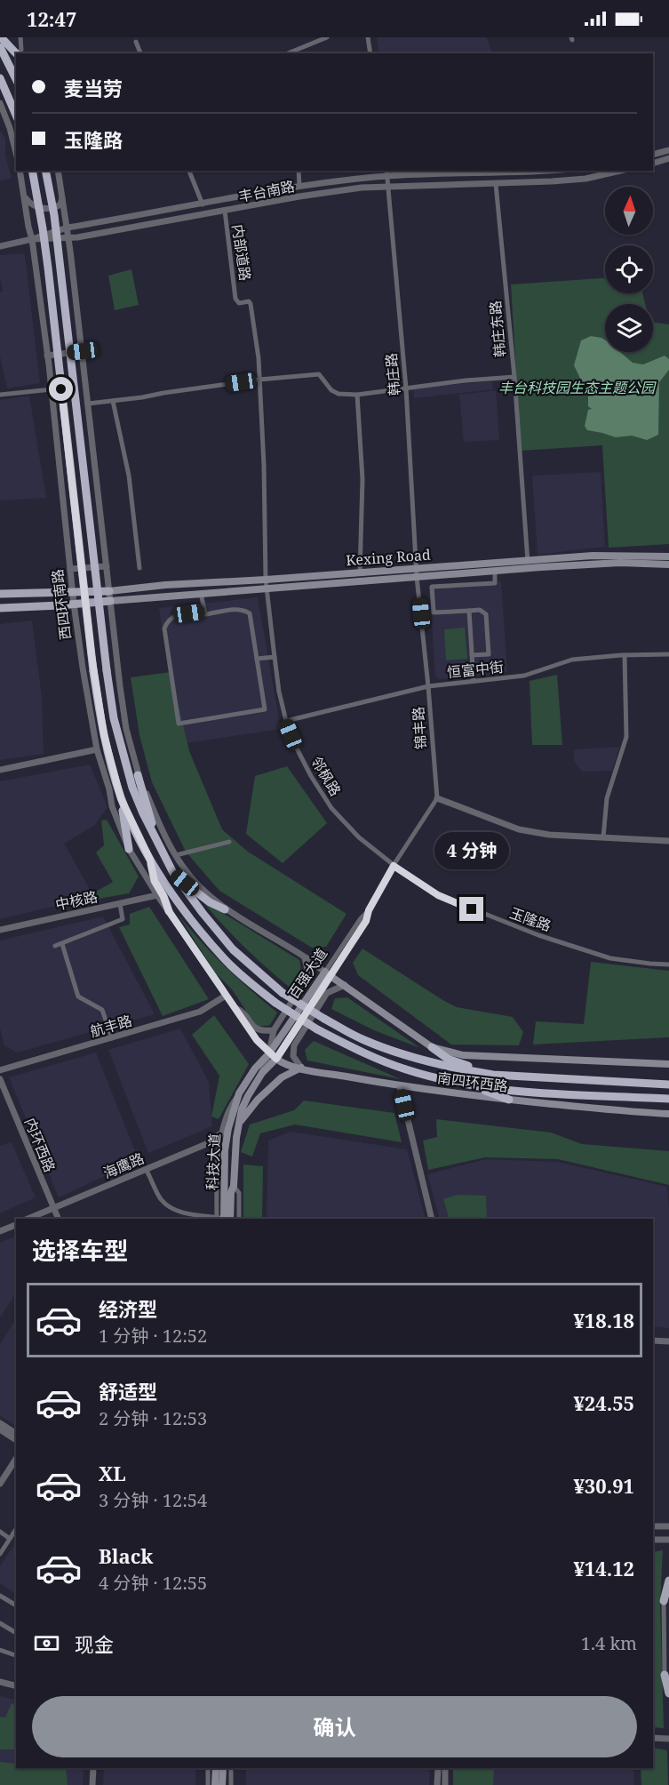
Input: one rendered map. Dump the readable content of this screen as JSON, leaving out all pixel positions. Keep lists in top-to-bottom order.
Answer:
{
  "streets": {
    "highway": ["西四环南路", "南四环西路"],
    "main road": ["Kexing Road", "百强大道", "科技大道"],
    "street": [
      "丰台南路",
      "内部道路",
      "韩庄东路",
      "韩庄路",
      "恒富中街",
      "锦丰路",
      "邻枫路",
      "中核路",
      "玉隆路",
      "航丰路",
      "内环西路",
      "海鹰路"
    ]
  },
  "crossings": [
    ["丰台南路", "内部道路"],
    ["丰台南路", "韩庄东路"],
    ["丰台南路", "韩庄路"],
    ["丰台南路", "西四环南路"],
    ["内部道路", "邻枫路"],
    ["韩庄东路", "Kexing Road"],
    ["韩庄路", "Kexing Road"],
    ["韩庄路", "锦丰路"],
    ["Kexing Road", "锦丰路"],
    ["Kexing Road", "邻枫路"],
    ["西四环南路", "中核路"],
    ["西四环南路", "百强大道"],
    ["西四环南路", "航丰路"],
    ["西四环南路", "南四环西路"],
    ["西四环南路", "科技大道"],
    ["恒富中街", "锦丰路"],
    ["恒富中街", "邻枫路"],
    ["邻枫路", "玉隆路"],
    ["邻枫路", "百强大道"],
    ["玉隆路", "百强大道"],
    ["百强大道", "南四环西路"],
    ["百强大道", "科技大道"],
    ["南四环西路", "科技大道"],
    ["内环西路", "海鹰路"],
    ["科技大道", "海鹰路"]
  ],
  "parks": ["丰台科技园生态主题公园"],
  "north": "top",
  "page": {
    "status": "12:47",
    "banner": ["麦当劳", "玉隆路"],
    "bubble": "4 分钟",
    "heading": "选择车型",
    "list": [
      {
        "name": "经济型",
        "note": "1 分钟 · 12:52",
        "value": "¥18.18"
      },
      {
        "name": "舒适型",
        "note": "2 分钟 · 12:53",
        "value": "¥24.55"
      },
      {
        "name": "XL",
        "note": "3 分钟 · 12:54",
        "value": "¥30.91"
      },
      {
        "name": "Black",
        "note": "4 分钟 · 12:55",
        "value": "¥14.12"
      }
    ],
    "pay": ["现金", "1.4 km"],
    "buttons": "确认"
  }
}
